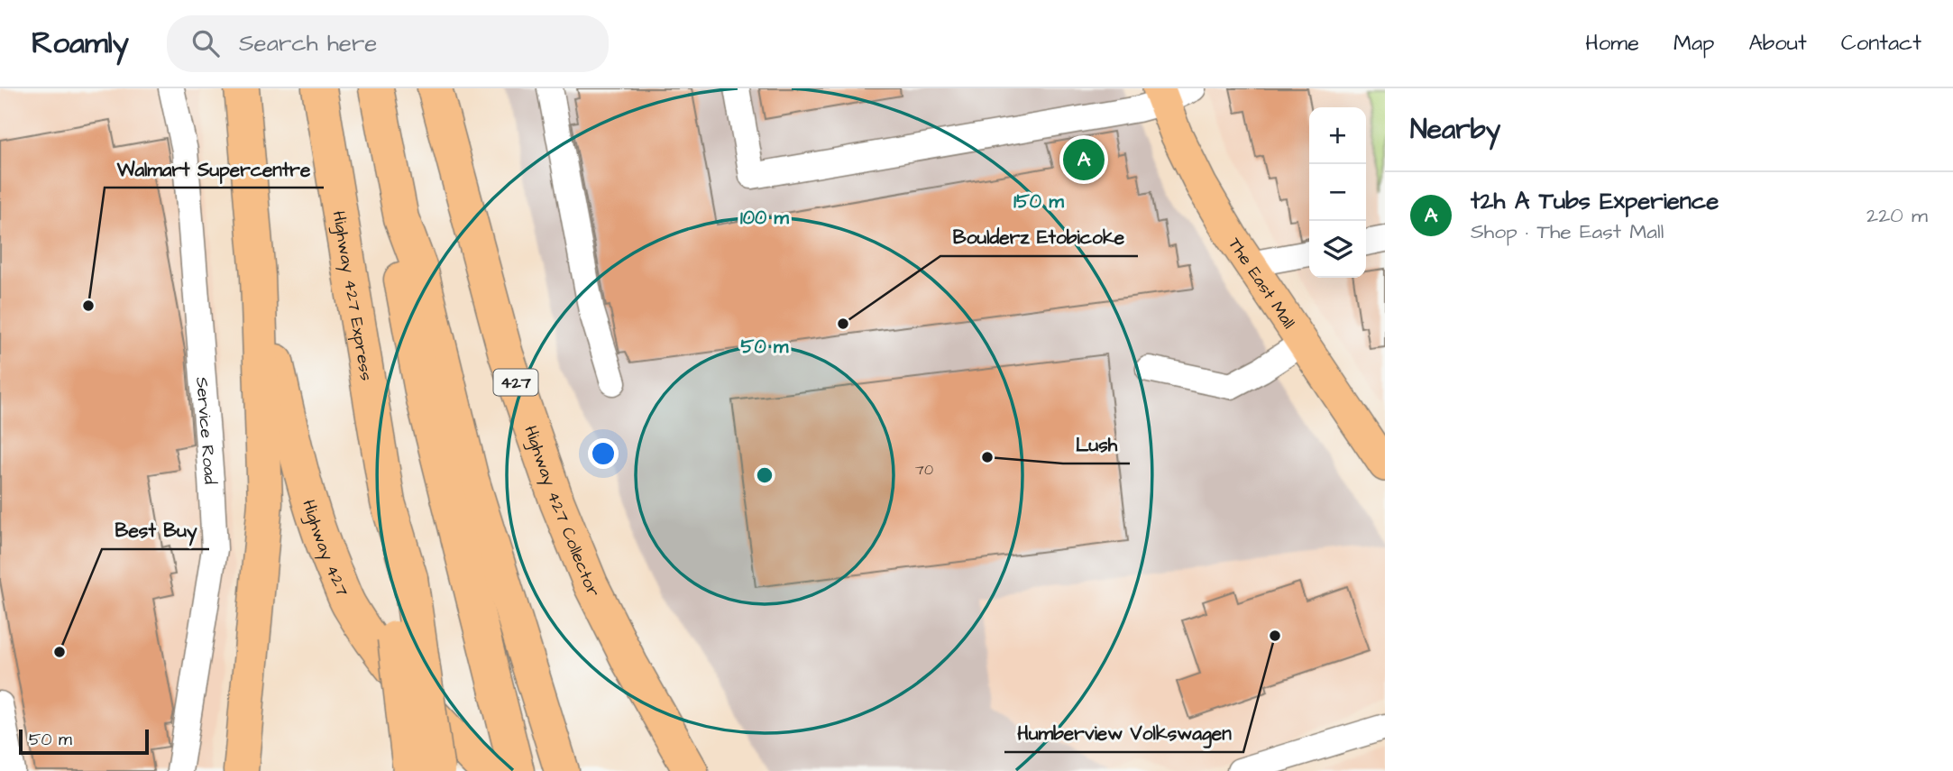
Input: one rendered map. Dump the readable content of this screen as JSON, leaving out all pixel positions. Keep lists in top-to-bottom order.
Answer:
{
  "streets": {
    "highway": [
      "Highway 427 Express",
      "427",
      "Highway 427 Collector",
      "Highway 427"
    ],
    "main road": ["The East Mall"],
    "street": ["Service Road"]
  },
  "places": [
    "Walmart Supercentre",
    "Boulderz Etobicoke",
    "Lush",
    "Humberview Volkswagen",
    "Best Buy"
  ],
  "house_numbers": ["70"],
  "scale_bar": "50 m",
  "page": {
    "header": "Roamly",
    "search": "Search here",
    "nav": [
      "Home",
      "Map",
      "About",
      "Contact"
    ],
    "heading": "Nearby",
    "map_buttons": ["+", "−"],
    "pins": "A",
    "list": [
      {
        "mark": "A",
        "name": "t2h A Tubs Experience",
        "note": "Shop · The East Mall",
        "value": "220 m"
      }
    ],
    "scale": "50 m"
  },
  "rings": ["150 m", "100 m", "50 m"]
}
